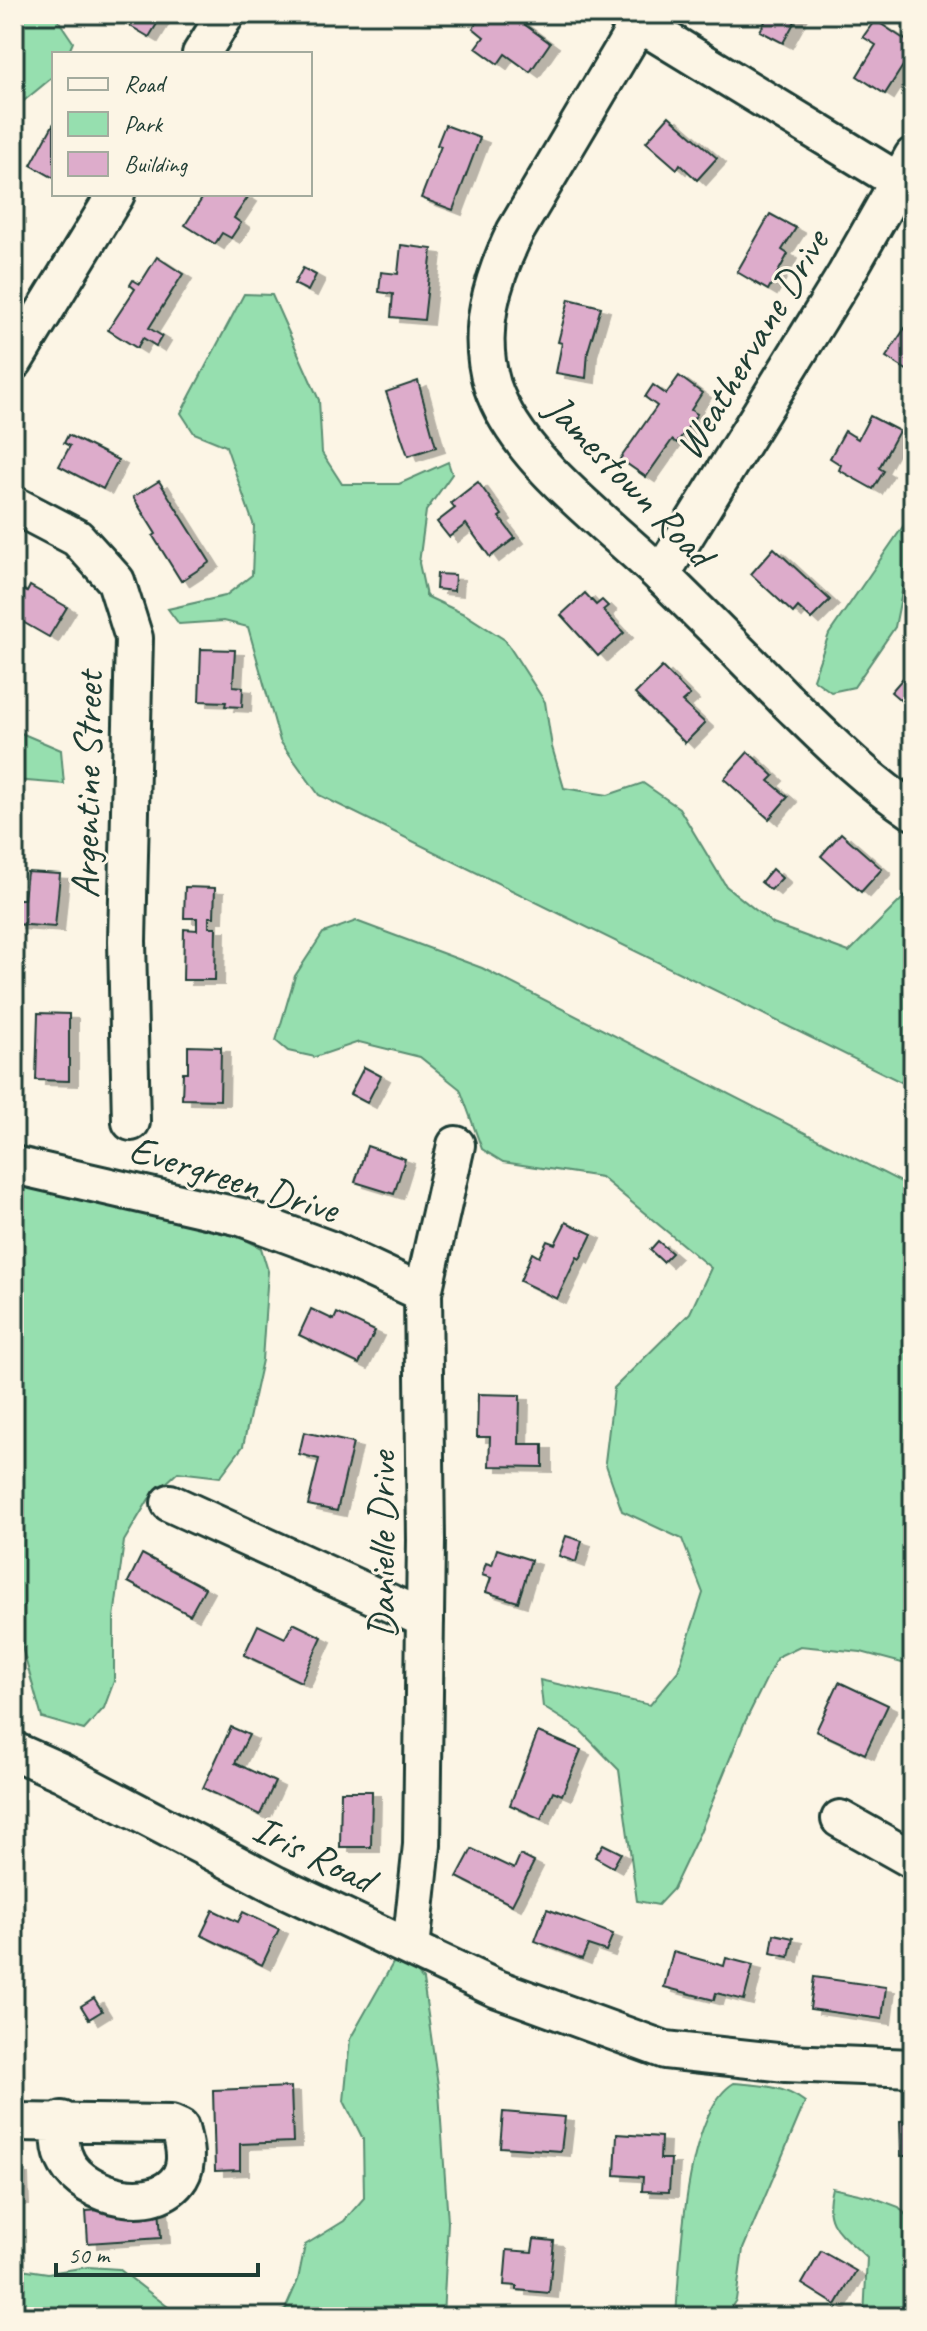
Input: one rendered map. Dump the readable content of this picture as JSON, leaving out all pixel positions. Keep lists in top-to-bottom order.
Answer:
{
  "streets": {
    "street": [
      "Weathervane Drive",
      "Jamestown Road",
      "Argentine Street",
      "Evergreen Drive",
      "Danielle Drive",
      "Iris Road"
    ]
  },
  "crossings": [
    ["Weathervane Drive", "Jamestown Road"],
    ["Evergreen Drive", "Danielle Drive"],
    ["Danielle Drive", "Iris Road"]
  ],
  "legend": ["Road", "Park", "Building"],
  "scale_bar": "50 m"
}
